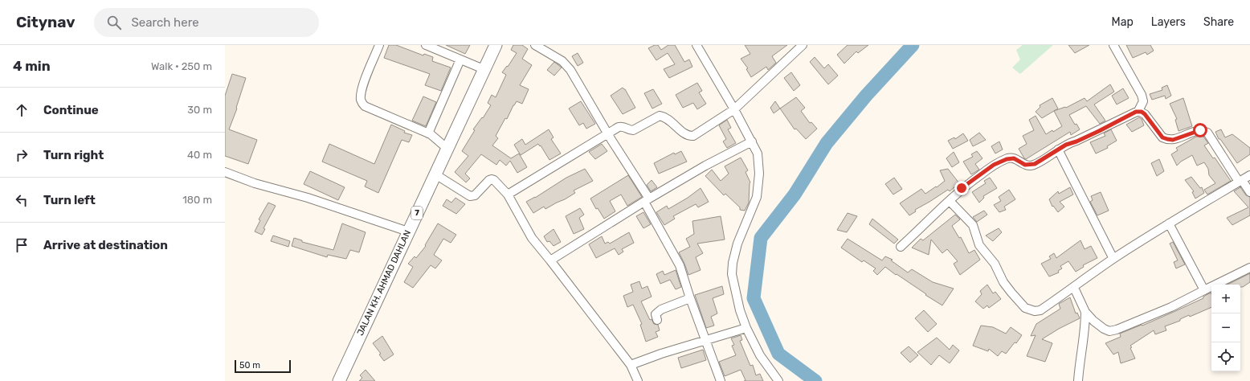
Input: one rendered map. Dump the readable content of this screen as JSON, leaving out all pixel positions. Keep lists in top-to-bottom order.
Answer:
{
  "streets": {
    "highway": ["7", "JALAN KH. AHMAD DAHLAN"]
  },
  "scale_bar": "50 m",
  "page": {
    "header": "Citynav",
    "search": "Search here",
    "nav": ["Map", "Layers", "Share"],
    "heading": ["4 min", "Walk · 250 m"],
    "list": [
      ["Continue", "30 m"],
      ["Turn right", "40 m"],
      ["Turn left", "180 m"],
      "Arrive at destination"
    ],
    "map_buttons": ["+", "−"],
    "scale": "50 m"
  }
}
